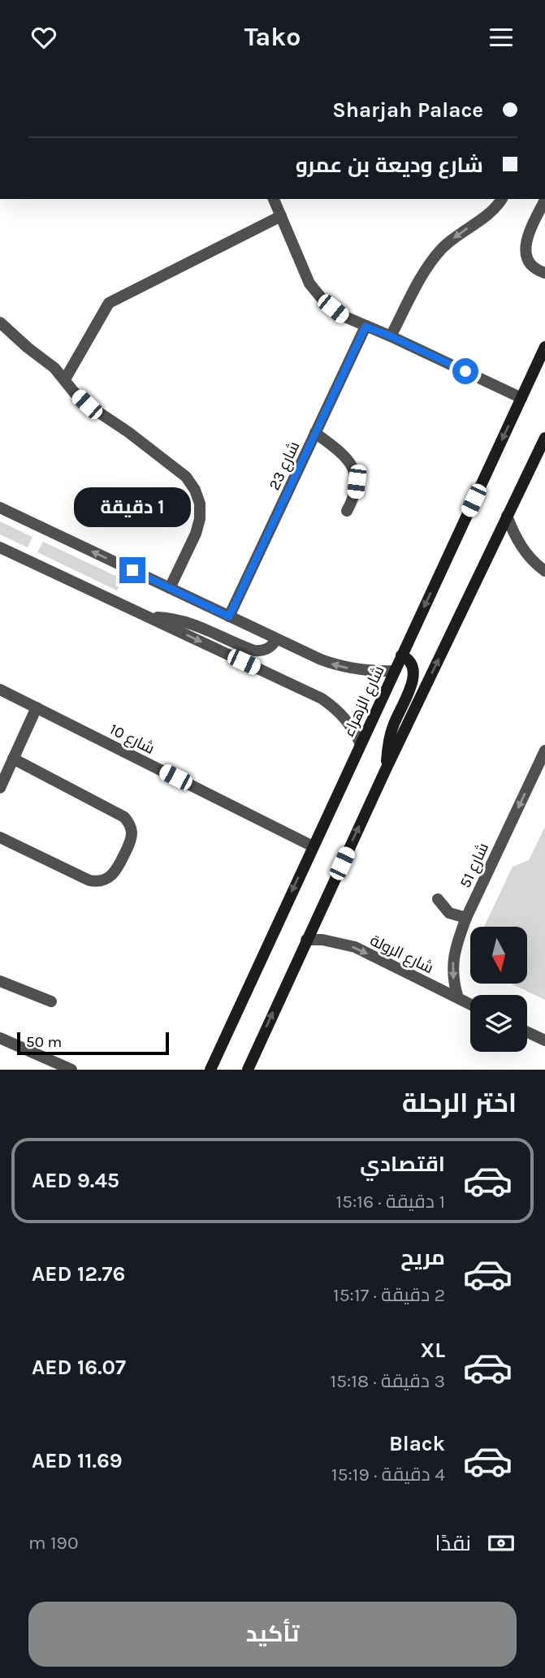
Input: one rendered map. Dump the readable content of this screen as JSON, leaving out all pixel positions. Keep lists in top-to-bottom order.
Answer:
{
  "streets": {
    "main road": ["شارع الزهراء"],
    "street": [
      "شارع 23",
      "شارع 10",
      "شارع 51",
      "شارع الرولة"
    ]
  },
  "crossings": [
    ["شارع الزهراء", "شارع 10"],
    ["شارع 51", "شارع الرولة"]
  ],
  "one_way": ["شارع 51", "شارع الرولة"],
  "scale_bar": "50 m",
  "north": "bottom",
  "page": {
    "header": "Tako",
    "banner": ["Sharjah Palace", "شارع وديعة بن عمرو"],
    "bubble": "1 دقيقة",
    "scale": "50 m",
    "heading": "اختر الرحلة",
    "list": [
      {
        "name": "اقتصادي",
        "note": "1 دقيقة · 15:16",
        "value": "AED 9.45"
      },
      {
        "name": "مريح",
        "note": "2 دقيقة · 15:17",
        "value": "AED 12.76"
      },
      {
        "name": "XL",
        "note": "3 دقيقة · 15:18",
        "value": "AED 16.07"
      },
      {
        "name": "Black",
        "note": "4 دقيقة · 15:19",
        "value": "AED 11.69"
      }
    ],
    "pay": ["نقدًا", "190 m"],
    "buttons": "تأكيد"
  }
}
